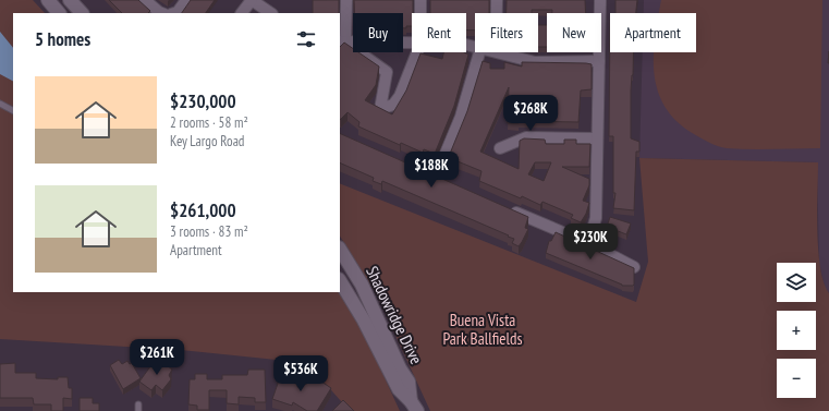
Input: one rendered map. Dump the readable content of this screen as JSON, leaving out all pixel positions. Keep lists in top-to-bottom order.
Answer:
{
  "streets": {
    "street": ["Shadowridge Drive"]
  },
  "parks": ["Buena Vista Park Ballfields"],
  "page": {
    "chip": [
      "Buy",
      "Rent",
      "Filters",
      "New",
      "Apartment"
    ],
    "heading": "5 homes",
    "list": [
      {
        "name": "$230,000",
        "note": "2 rooms · 58 m² · Key Largo Road"
      },
      {
        "name": "$261,000",
        "note": "3 rooms · 83 m² · Apartment"
      }
    ],
    "price": [
      "$268K",
      "$188K",
      "$230K",
      "$261K",
      "$536K"
    ],
    "map_buttons": ["+", "−"]
  }
}
